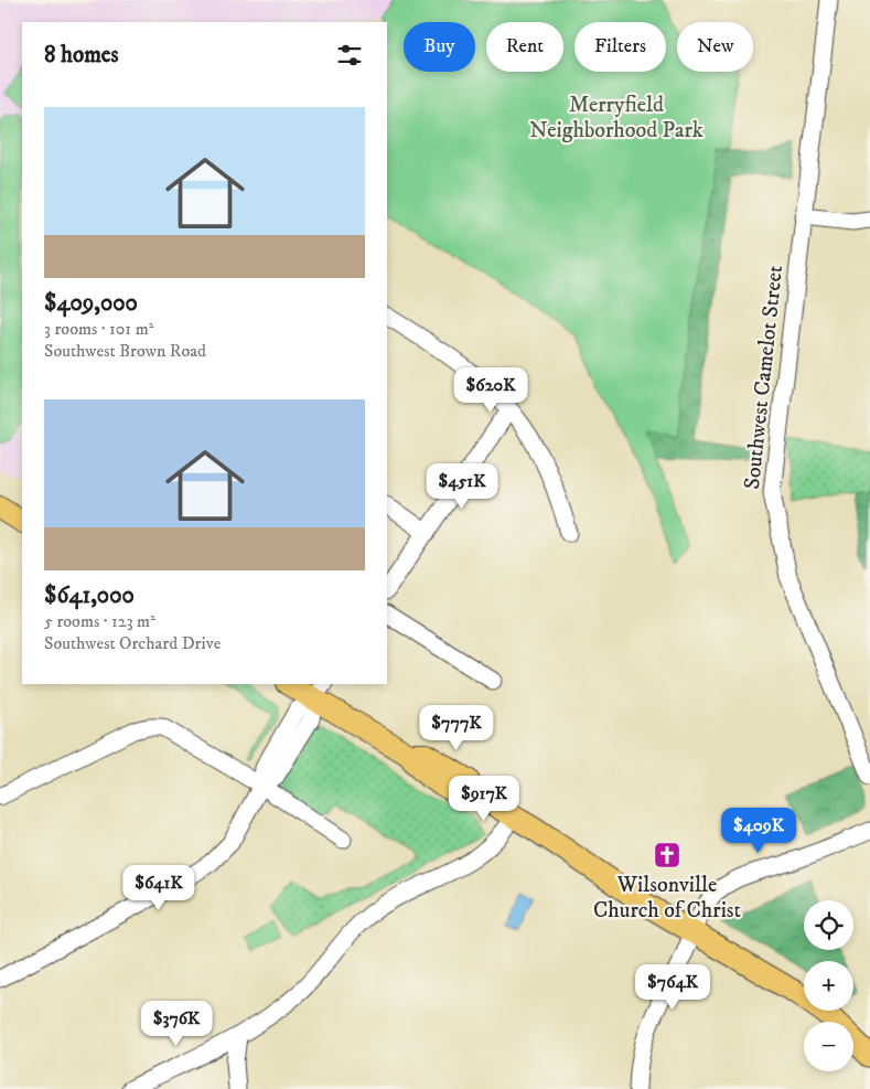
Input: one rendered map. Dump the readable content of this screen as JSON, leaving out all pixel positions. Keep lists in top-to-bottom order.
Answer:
{
  "streets": {
    "street": ["Southwest Camelot Street"]
  },
  "parks": ["Merryfield Neighborhood Park"],
  "places": {
    "church": ["Wilsonville Church of Christ"]
  },
  "page": {
    "chip": [
      "Buy",
      "Rent",
      "Filters",
      "New"
    ],
    "heading": "8 homes",
    "list": [
      {
        "name": "$409,000",
        "note": "3 rooms · 101 m² · Southwest Brown Road"
      },
      {
        "name": "$641,000",
        "note": "5 rooms · 123 m² · Southwest Orchard Drive"
      }
    ],
    "price": [
      "$620K",
      "$451K",
      "$777K",
      "$917K",
      "$409K",
      "$641K",
      "$764K",
      "$376K"
    ],
    "map_buttons": ["+", "−"]
  }
}
